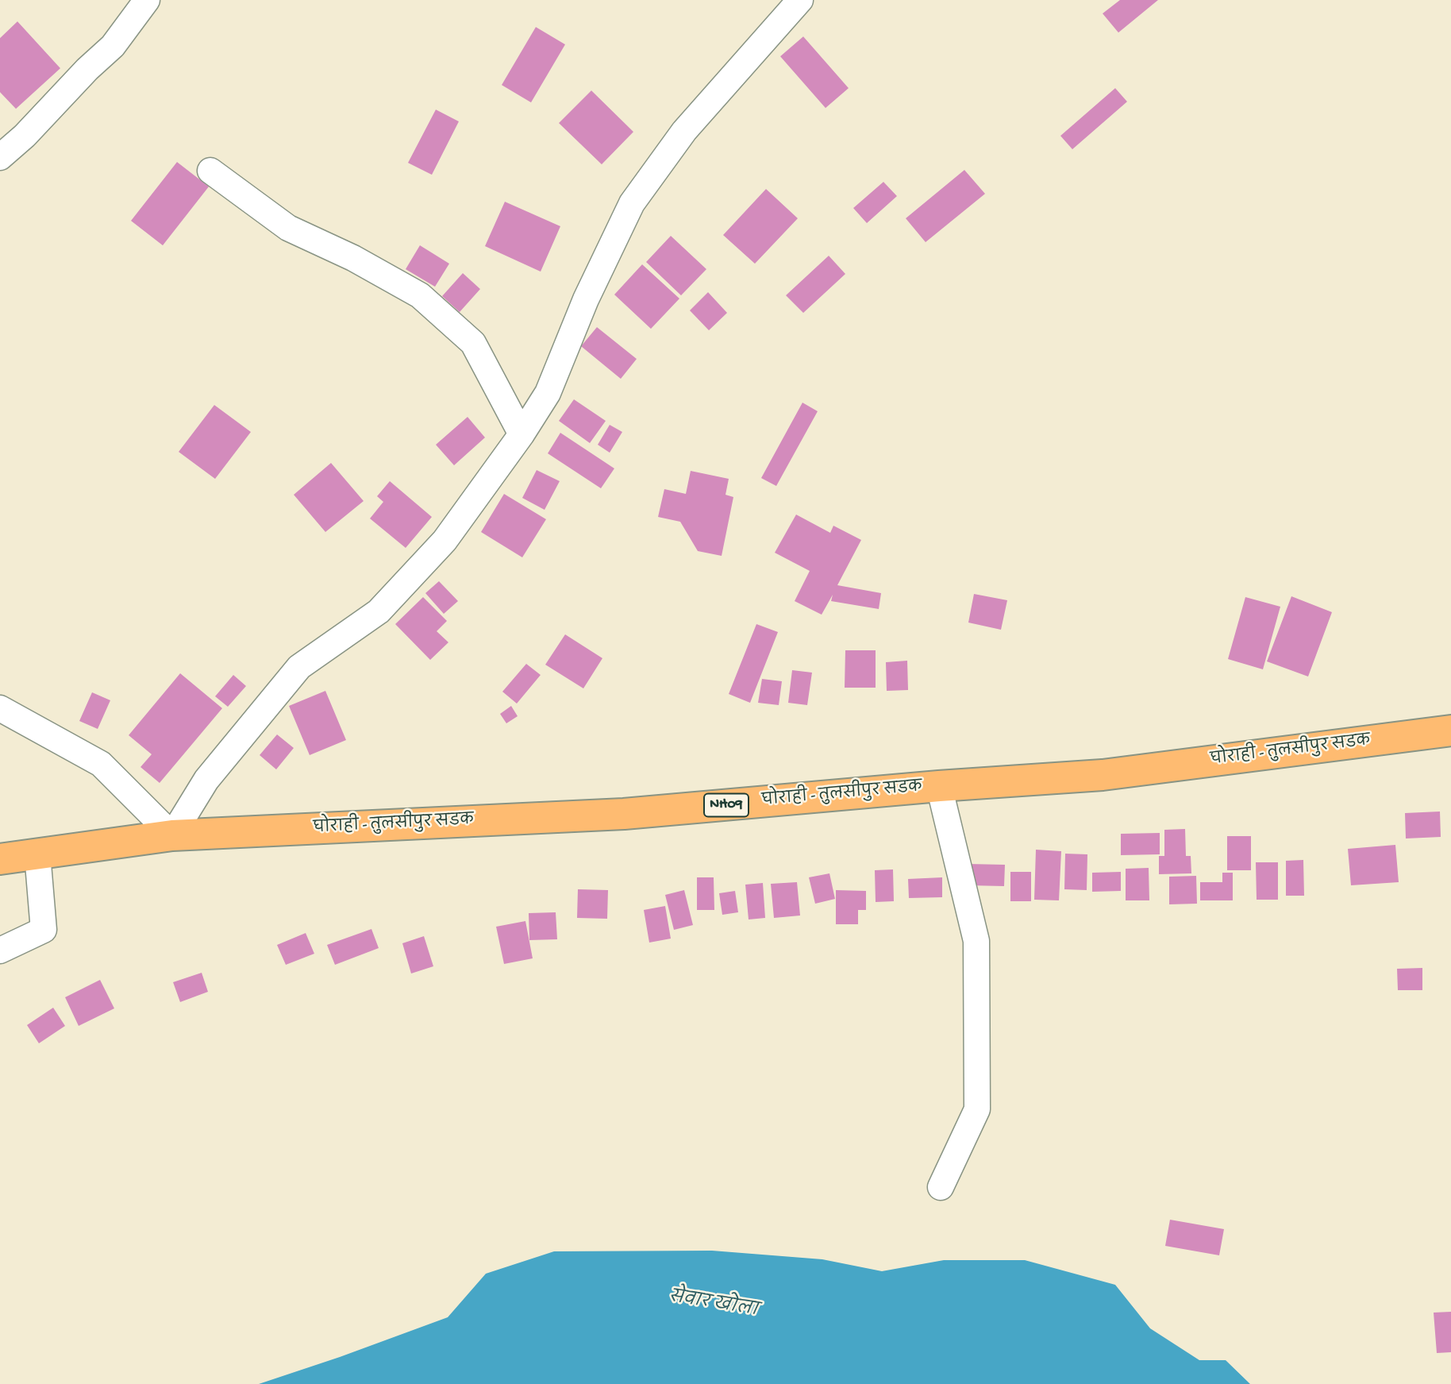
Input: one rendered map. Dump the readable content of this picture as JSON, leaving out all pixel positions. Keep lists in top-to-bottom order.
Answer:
{
  "streets": {
    "main road": ["घोराही - तुलसीपुर सडक", "NH09"]
  },
  "water": ["सेवार खोला"]
}
